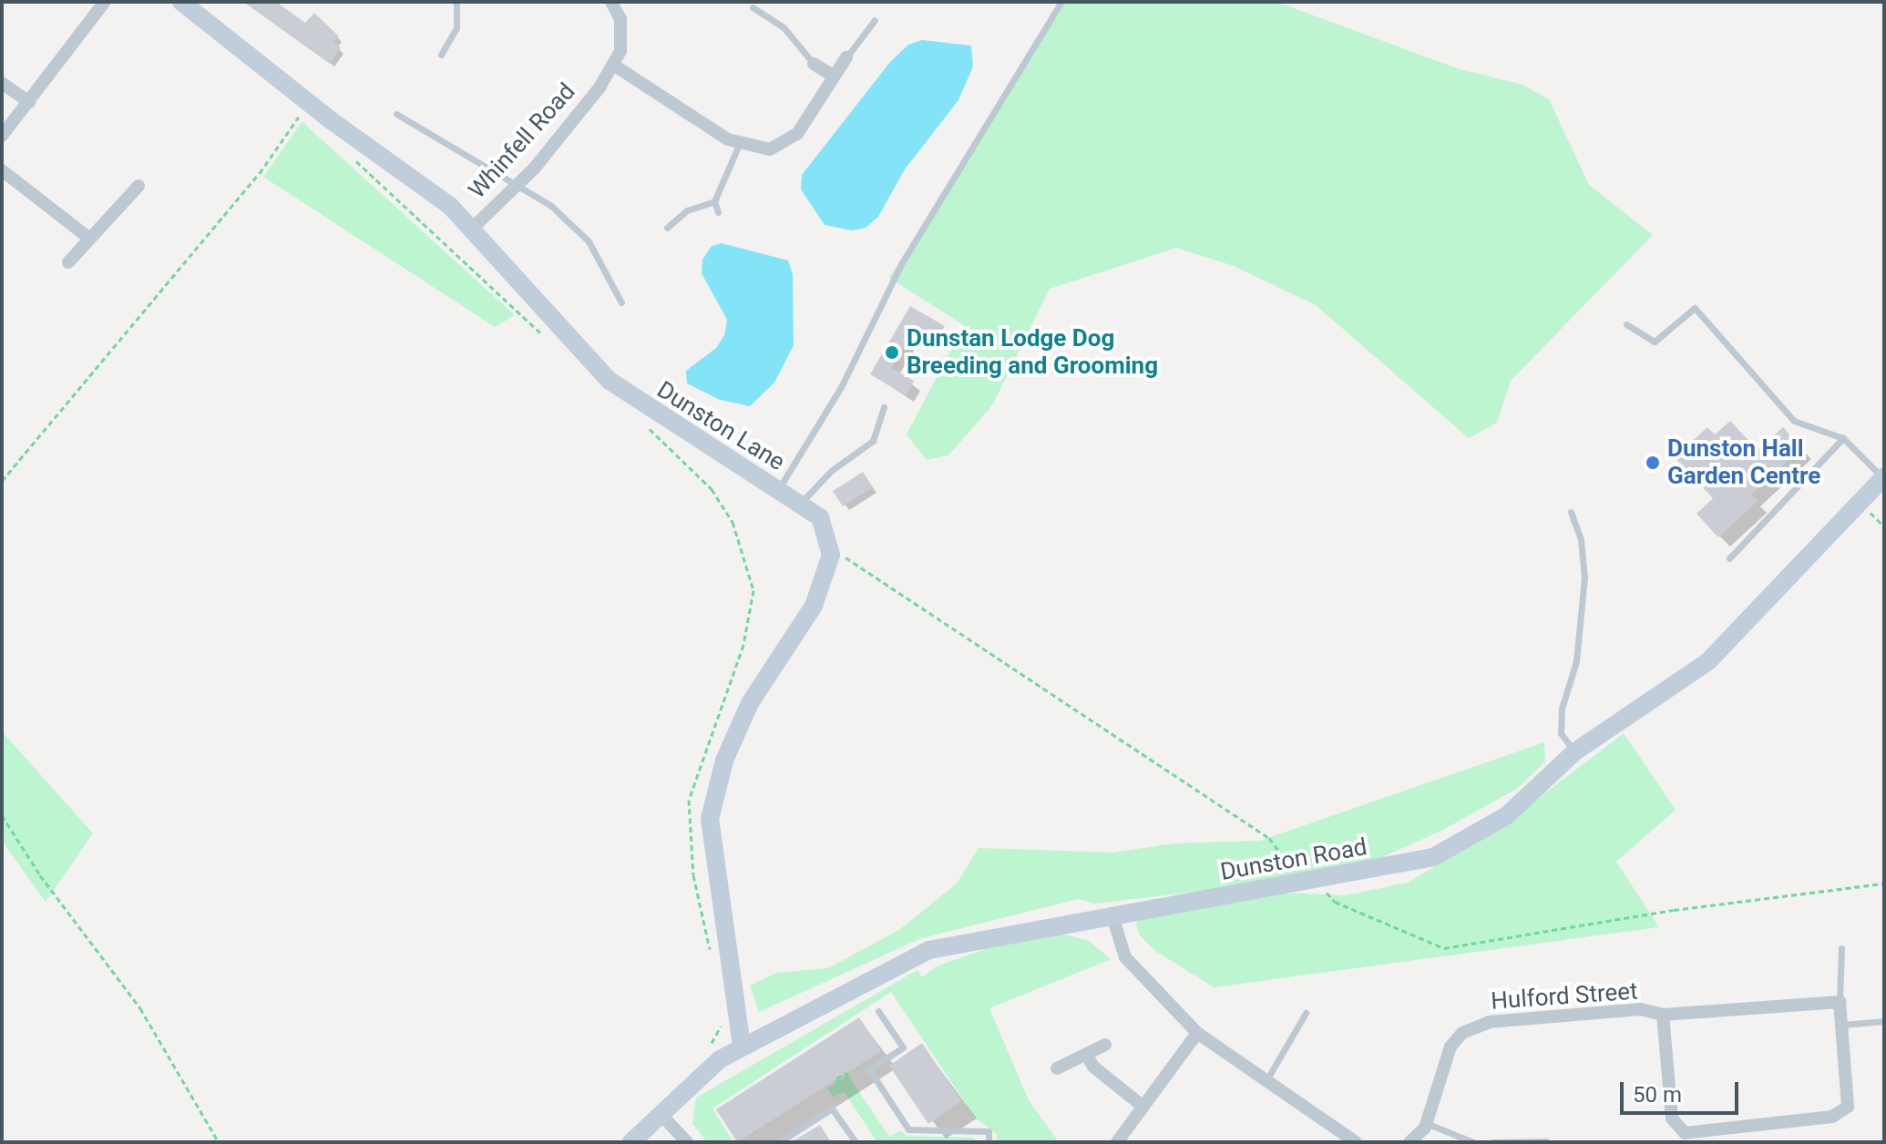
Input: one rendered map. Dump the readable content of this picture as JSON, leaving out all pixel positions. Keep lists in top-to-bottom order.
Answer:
{
  "streets": {
    "main road": ["Dunston Lane", "Dunston Road"],
    "street": ["Whinfell Road", "Hulford Street"]
  },
  "crossings": [
    ["Whinfell Road", "Dunston Lane"]
  ],
  "places": ["Dunstan Lodge Dog Breeding and Grooming", "Dunston Hall Garden Centre"],
  "scale_bar": "50 m"
}
